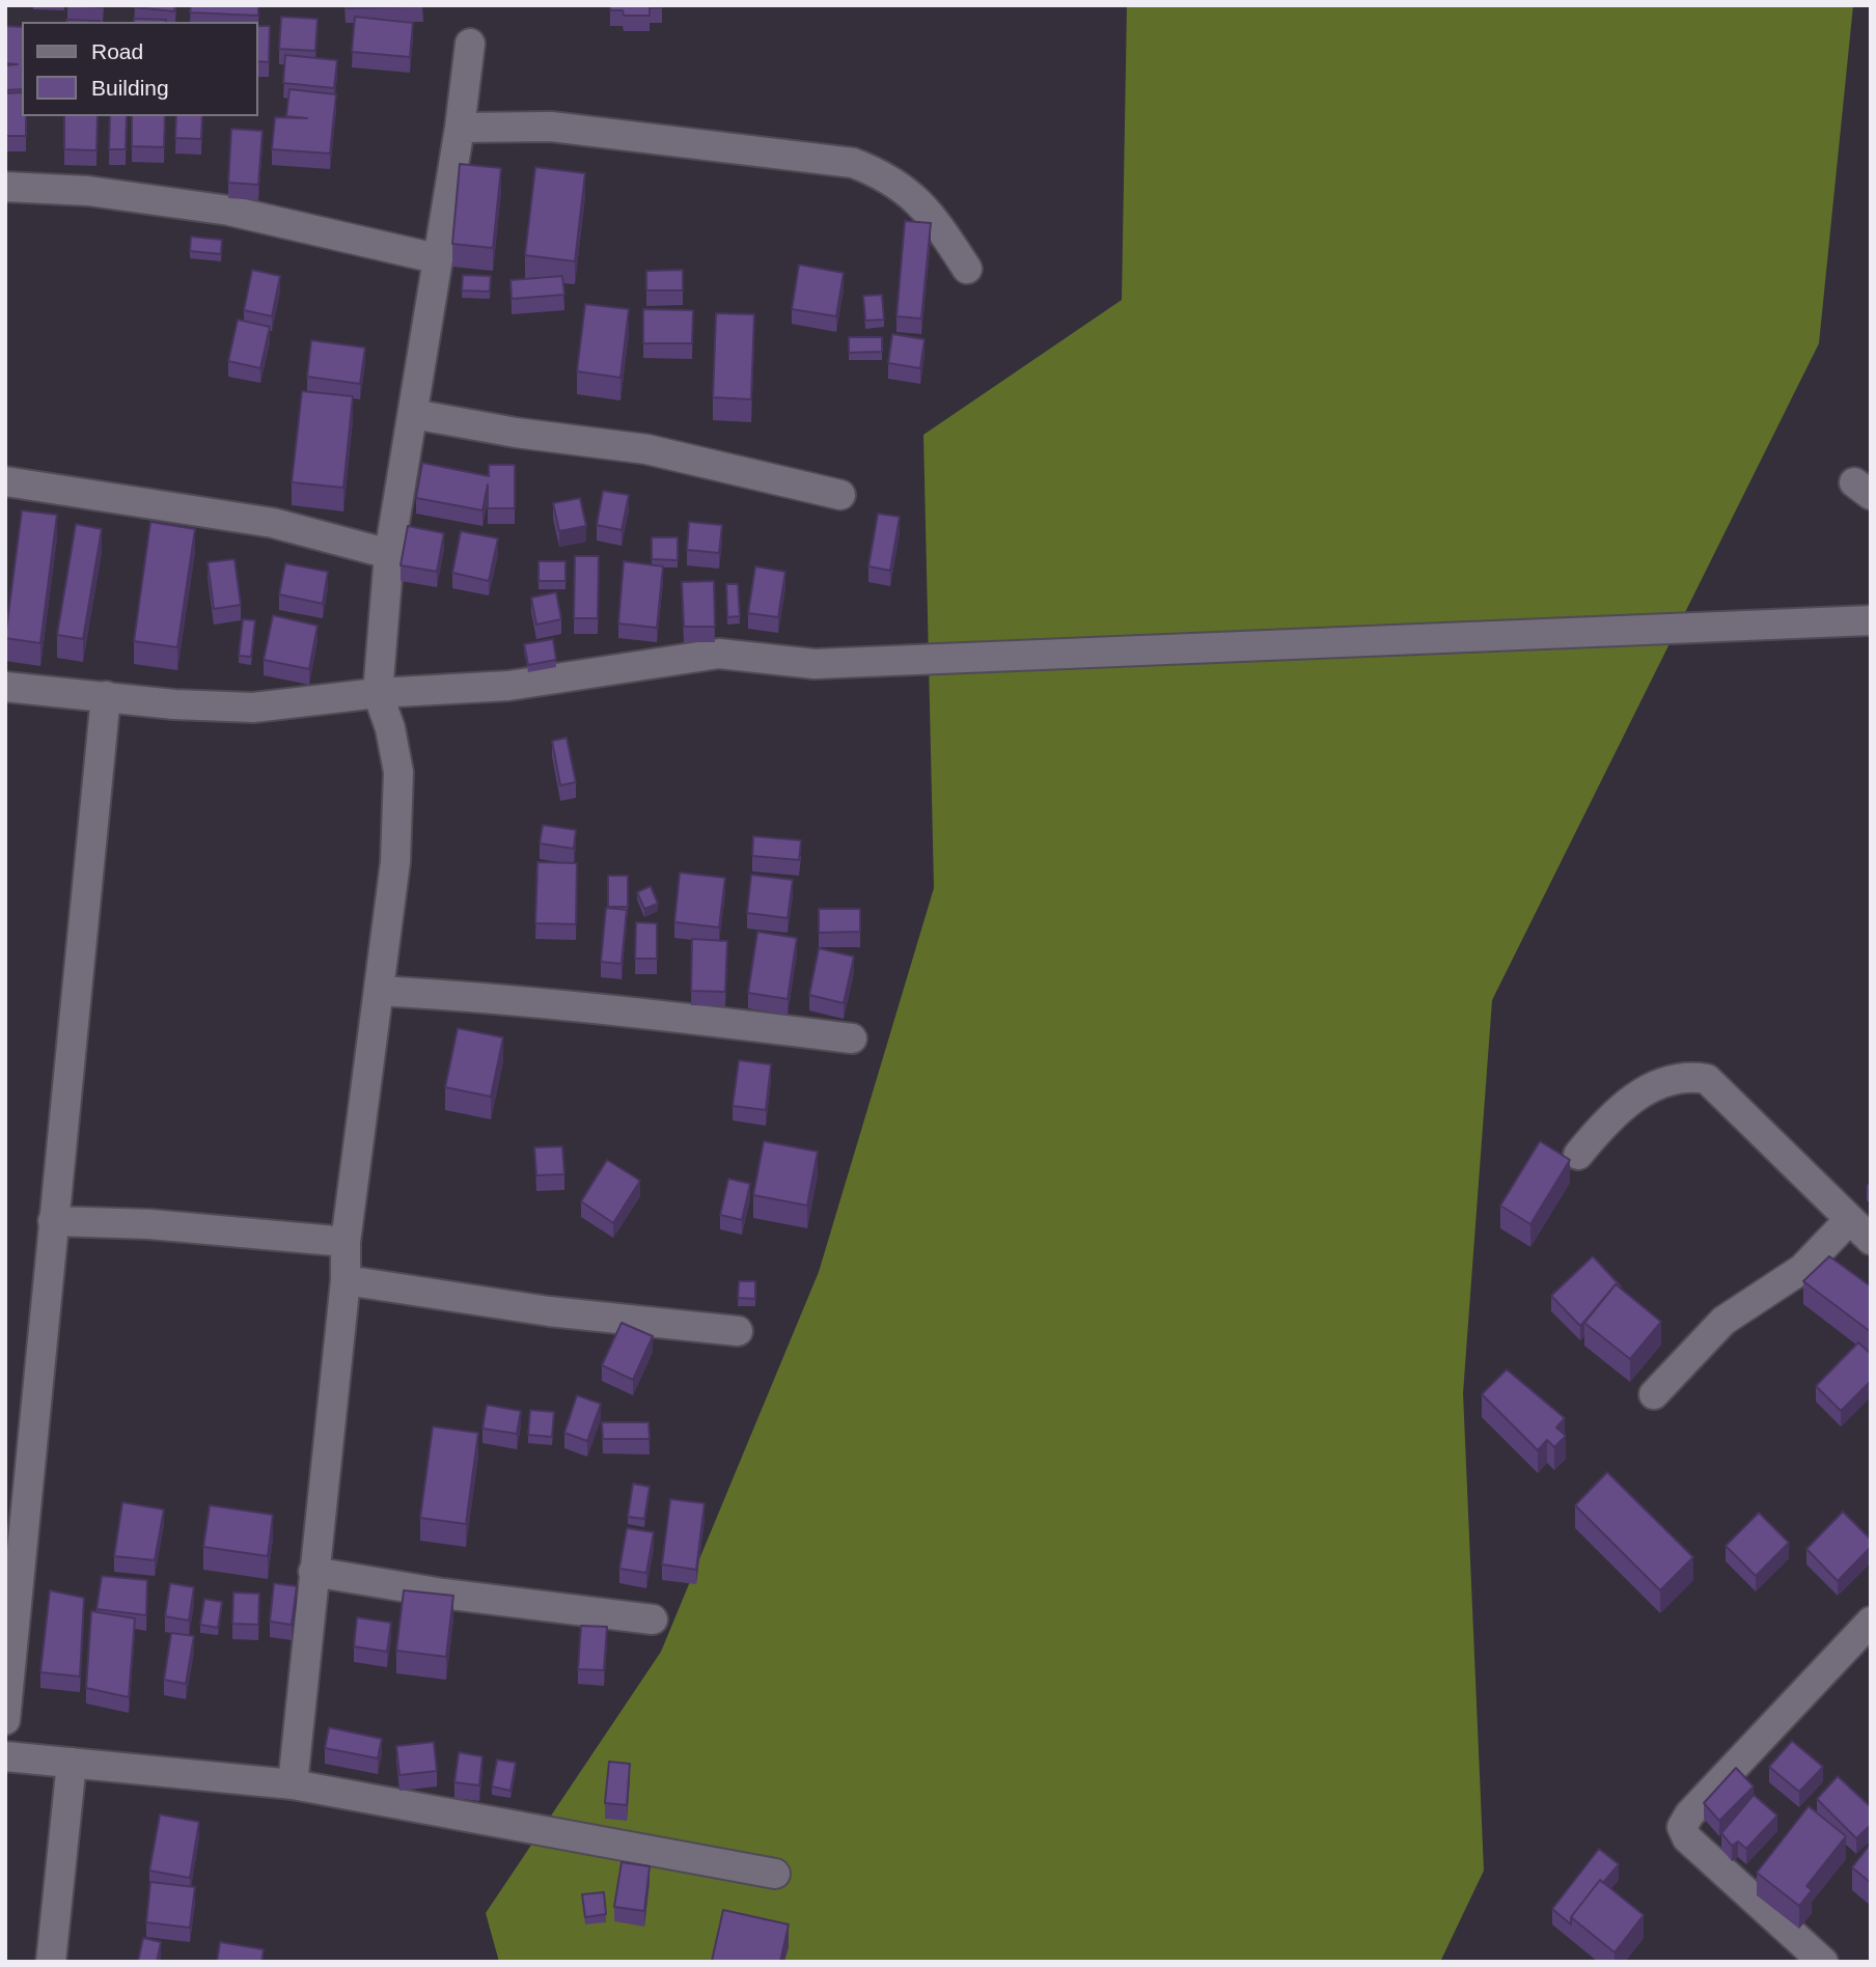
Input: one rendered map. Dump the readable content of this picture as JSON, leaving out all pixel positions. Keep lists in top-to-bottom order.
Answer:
{
  "legend": ["Road", "Building"]
}
